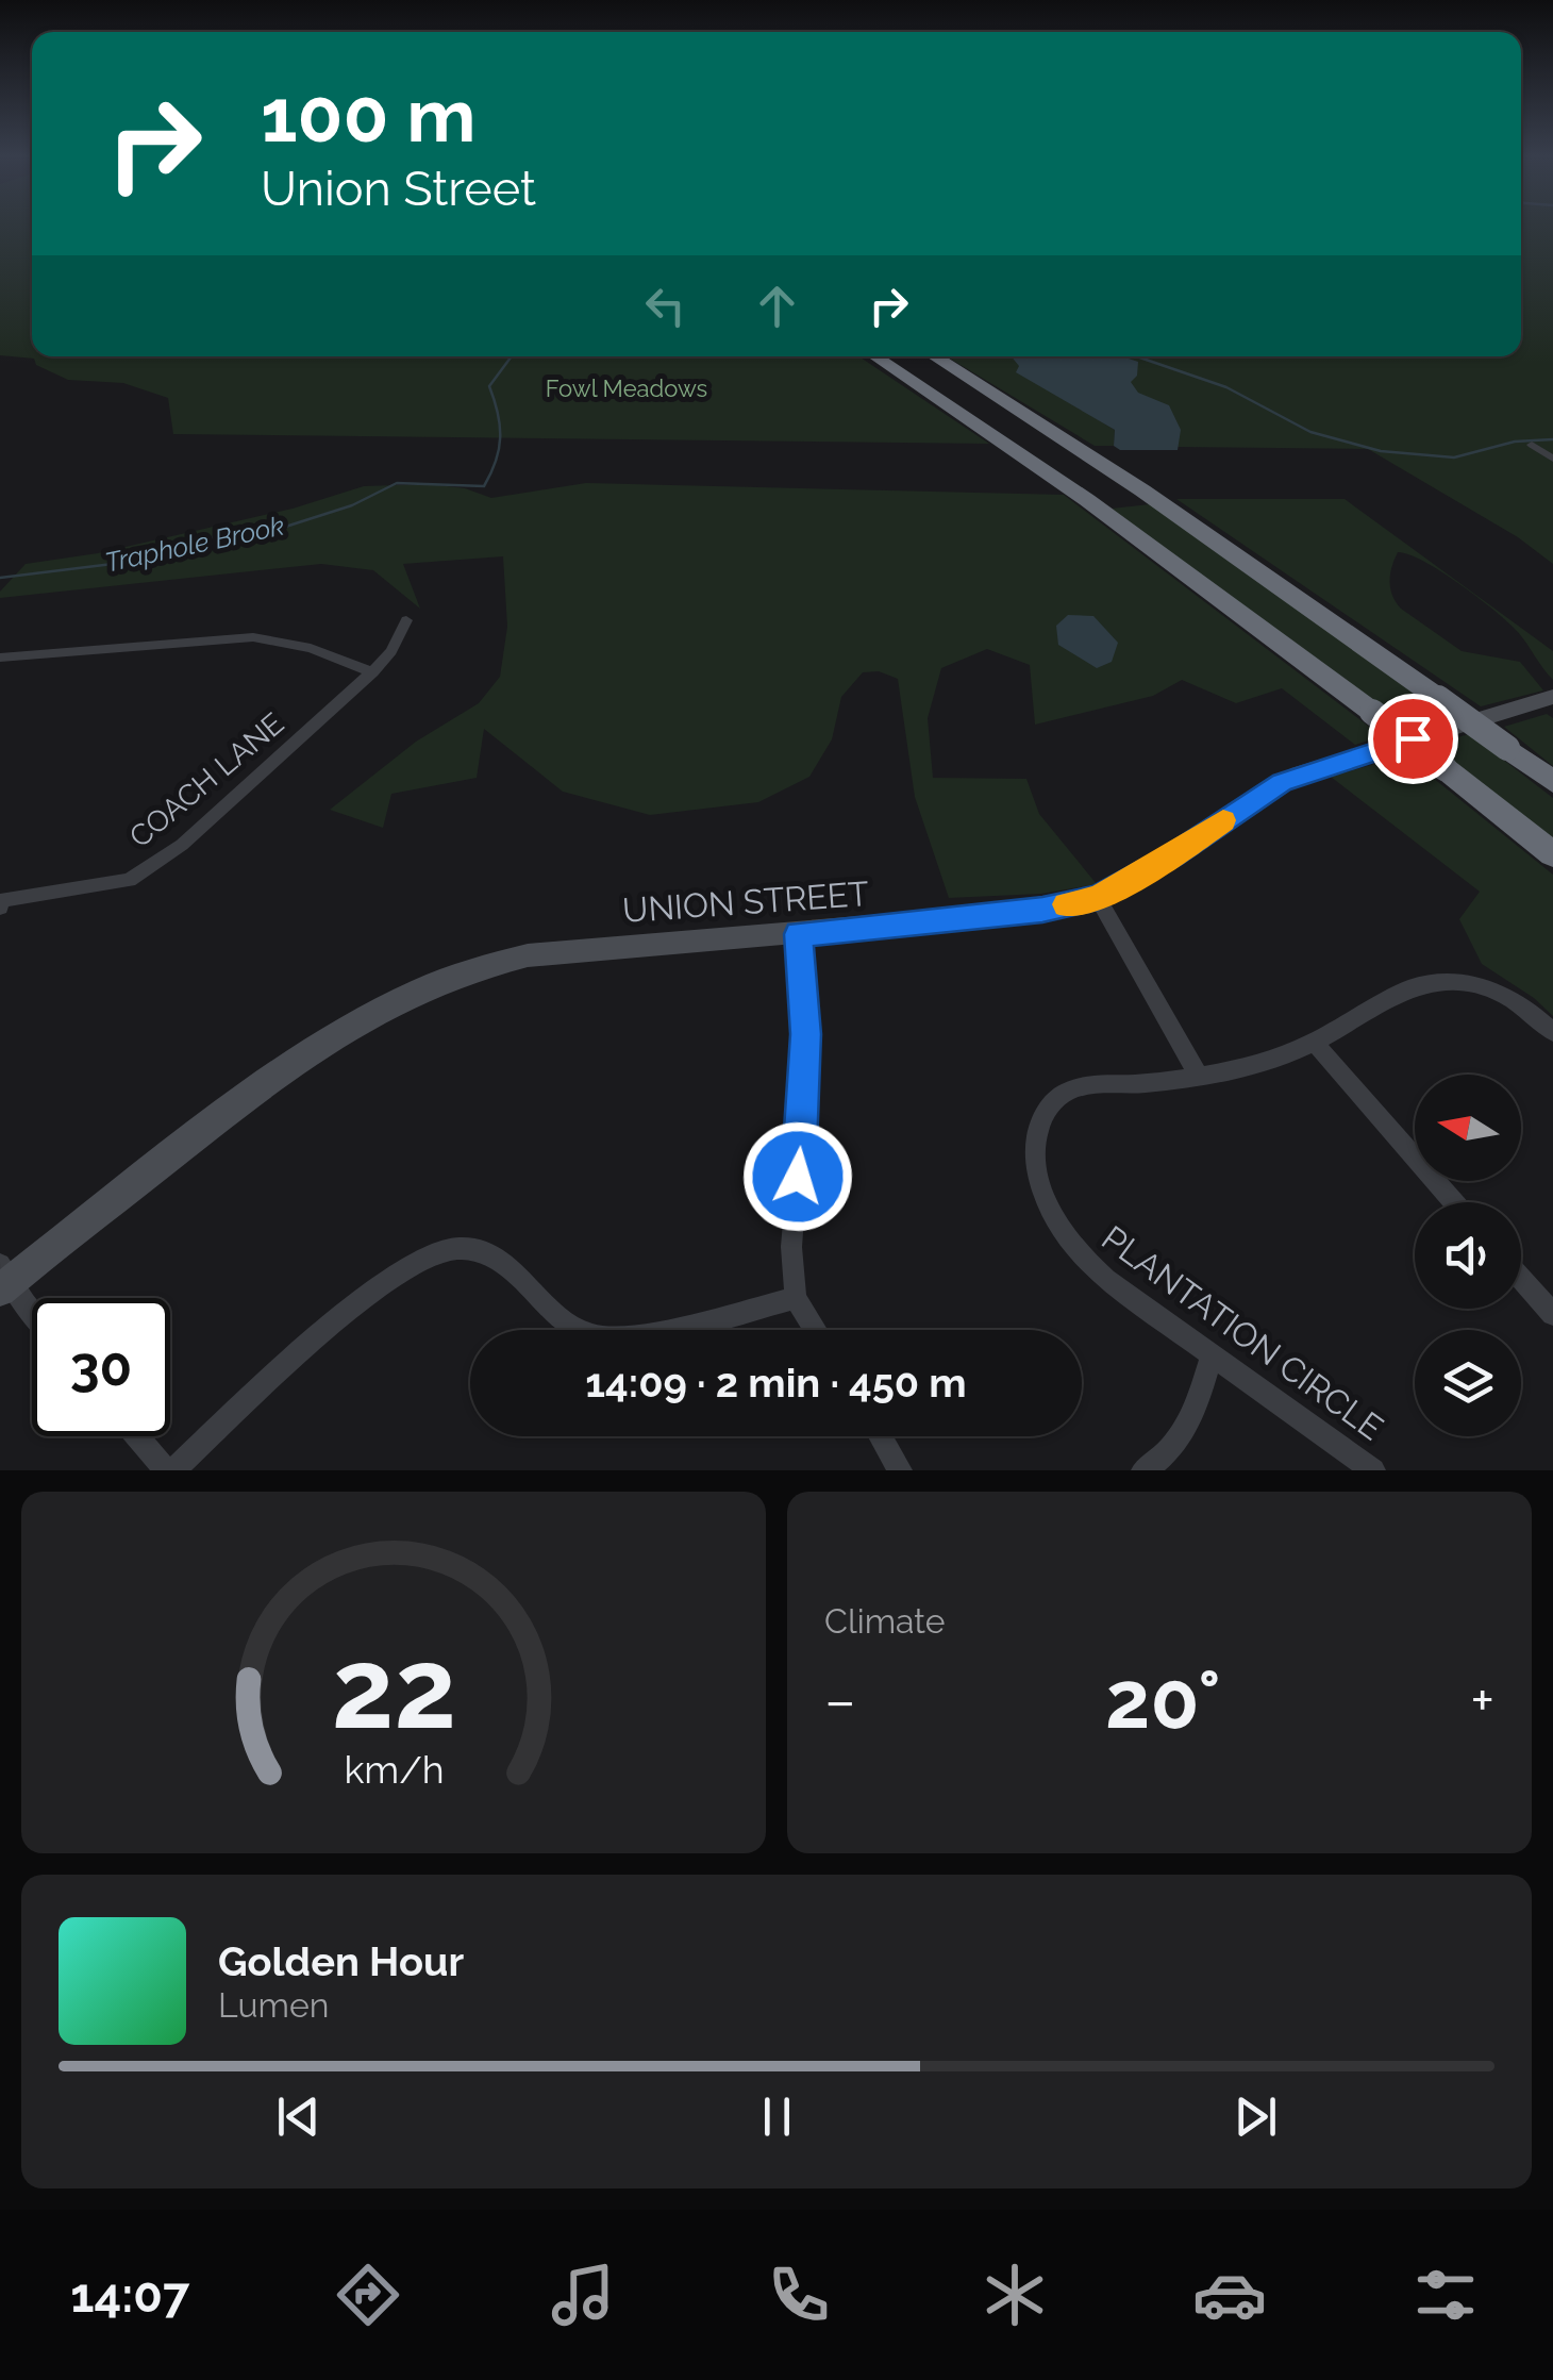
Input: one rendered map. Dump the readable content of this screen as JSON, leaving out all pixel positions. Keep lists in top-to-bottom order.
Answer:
{
  "streets": {
    "main road": ["UNION STREET"],
    "street": ["COACH LANE", "PLANTATION CIRCLE"]
  },
  "water": ["Traphole Brook"],
  "parks": ["Fowl Meadows"],
  "north": "left",
  "page": {
    "turn": ["100 m", "Union Street"],
    "limit": "30",
    "trip": "14:09 · 2 min · 450 m",
    "tile": "Climate",
    "heat": ["−", "20°", "+"],
    "song": ["Golden Hour", "Lumen"],
    "tabs": "14:07",
    "gauge": ["22", "km/h"]
  }
}
